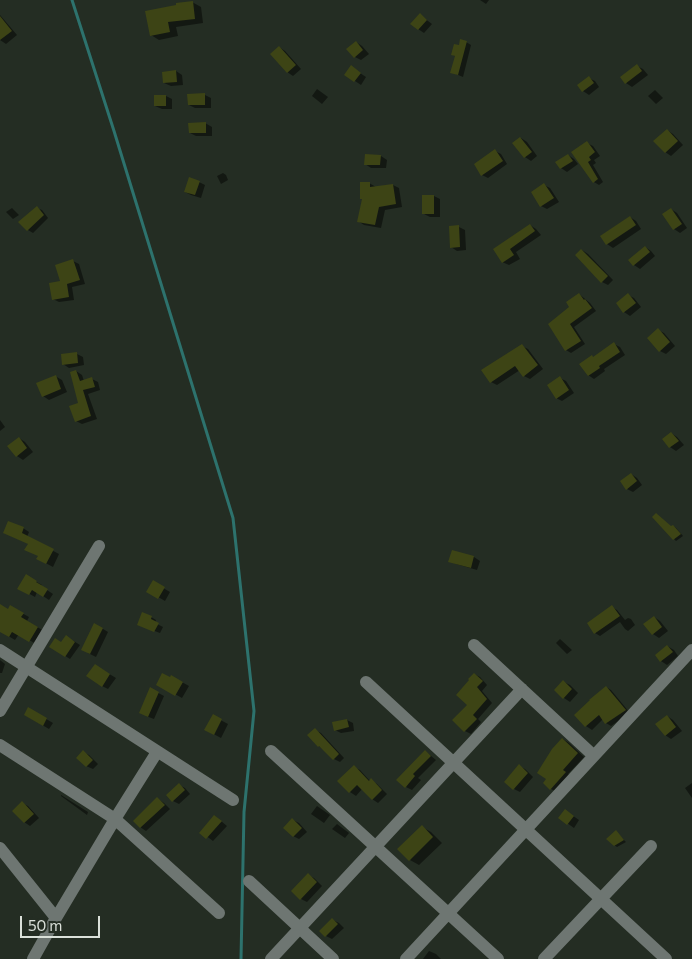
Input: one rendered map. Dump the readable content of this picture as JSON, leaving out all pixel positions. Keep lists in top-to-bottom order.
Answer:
{
  "scale_bar": "50 m"
}
